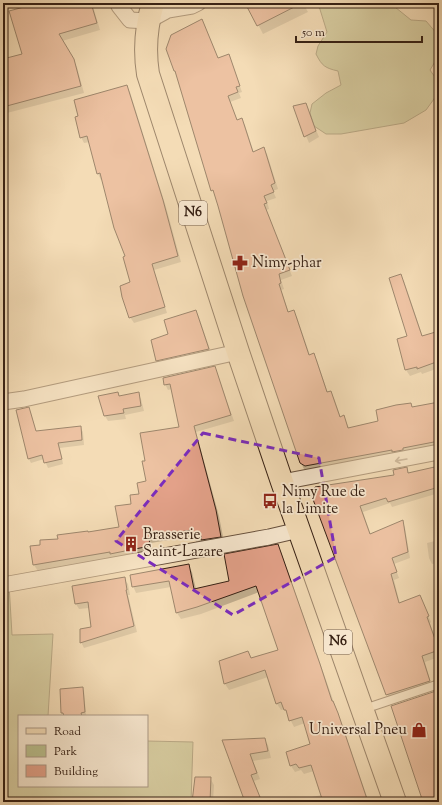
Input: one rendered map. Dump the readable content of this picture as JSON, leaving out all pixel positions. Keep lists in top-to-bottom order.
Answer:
{
  "streets": {
    "main road": ["N6"]
  },
  "places": {
    "pharmacy": ["Nimy-phar"],
    "bus stop": ["Nimy Rue de la Limite"],
    "building": ["Brasserie Saint-Lazare"],
    "shop": ["Universal Pneu"]
  },
  "legend": ["Road", "Park", "Building"],
  "scale_bar": "50 m"
}
